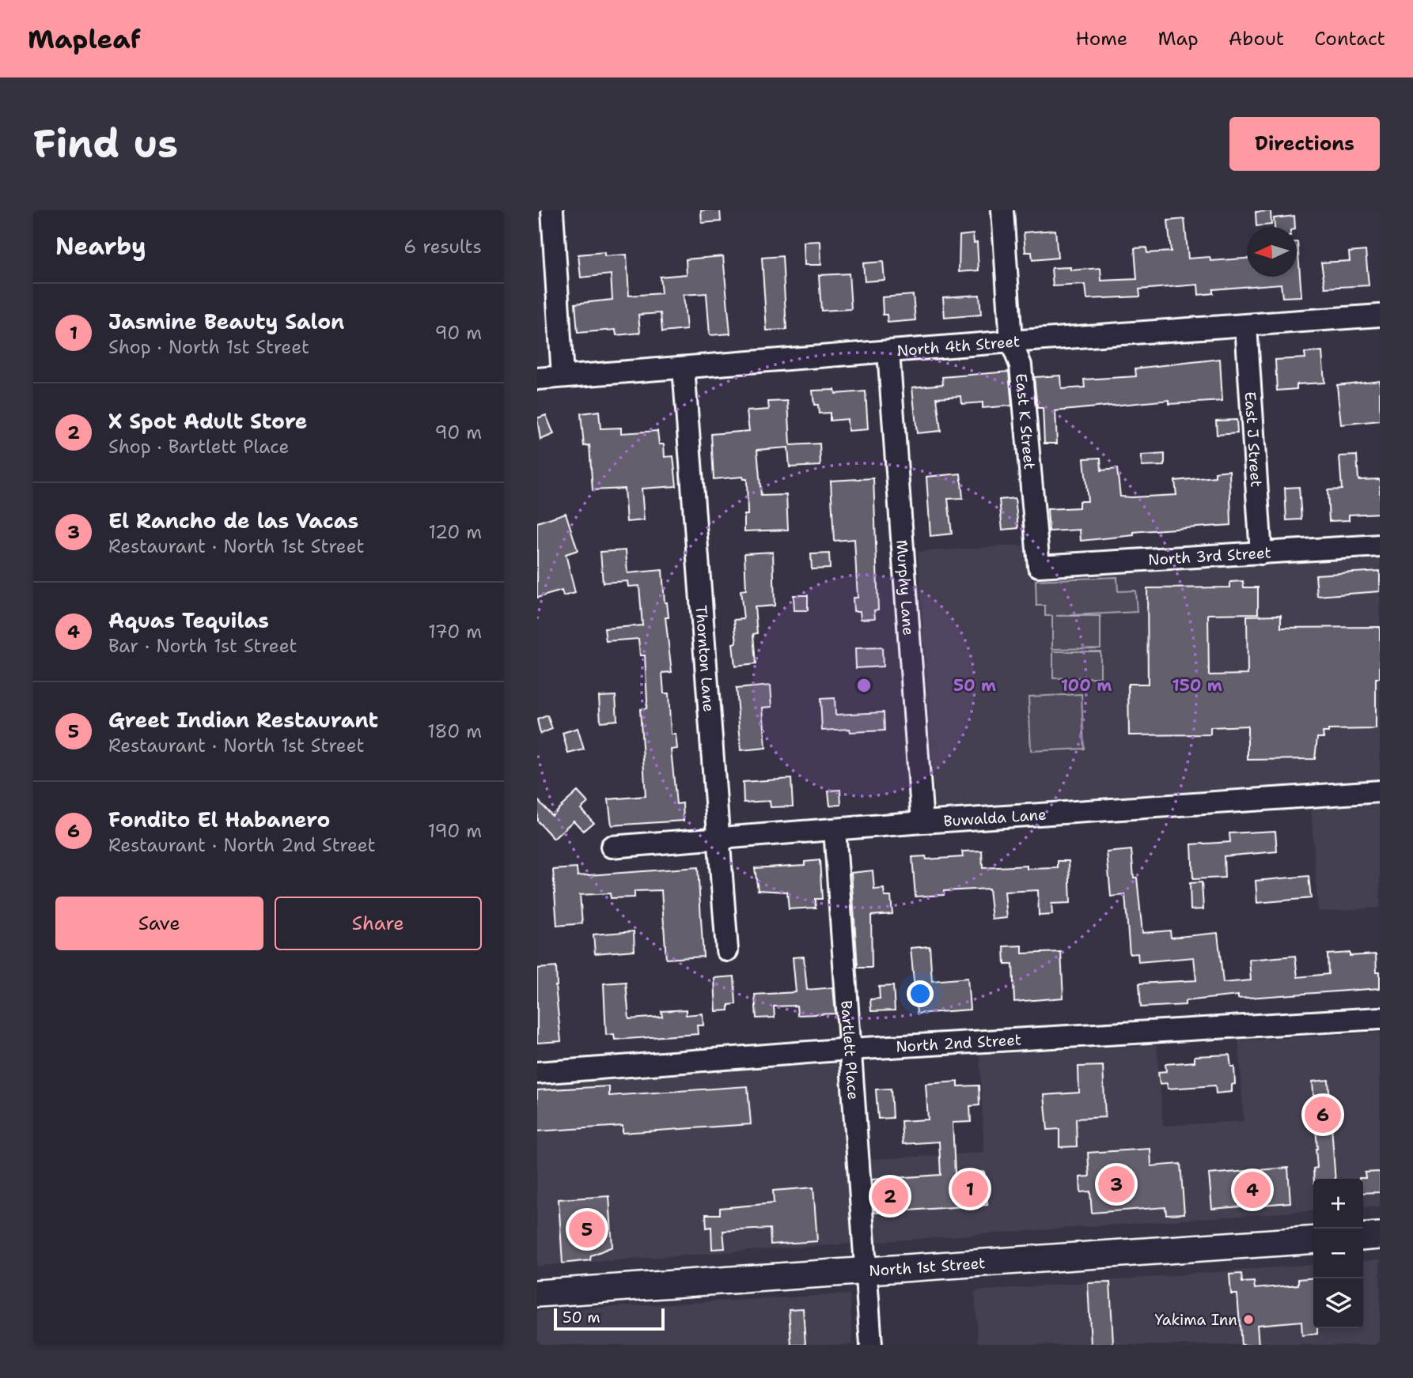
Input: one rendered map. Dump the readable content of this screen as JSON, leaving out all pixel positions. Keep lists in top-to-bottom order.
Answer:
{
  "streets": {
    "main road": ["North 1st Street"],
    "street": [
      "North 4th Street",
      "East K Street",
      "East J Street",
      "North 3rd Street",
      "Murphy Lane",
      "Thornton Lane",
      "Buwalda Lane",
      "North 2nd Street",
      "Bartlett Place"
    ]
  },
  "crossings": [
    ["North 4th Street", "East K Street"],
    ["North 4th Street", "East J Street"],
    ["North 4th Street", "Murphy Lane"],
    ["North 4th Street", "Thornton Lane"],
    ["East K Street", "North 3rd Street"],
    ["East J Street", "North 3rd Street"],
    ["Murphy Lane", "Buwalda Lane"],
    ["Thornton Lane", "Buwalda Lane"],
    ["Buwalda Lane", "Bartlett Place"],
    ["North 2nd Street", "Bartlett Place"],
    ["Bartlett Place", "North 1st Street"]
  ],
  "places": ["Yakima Inn"],
  "scale_bar": "50 m",
  "north": "left",
  "page": {
    "header": "Mapleaf",
    "nav": [
      "Home",
      "Map",
      "About",
      "Contact"
    ],
    "buttons": [
      "Directions",
      ["Save", "Share"]
    ],
    "title": "Find us",
    "heading": ["Nearby", "6 results"],
    "list": [
      {
        "mark": "1",
        "name": "Jasmine Beauty Salon",
        "note": "Shop · North 1st Street",
        "value": "90 m"
      },
      {
        "mark": "2",
        "name": "X Spot Adult Store",
        "note": "Shop · Bartlett Place",
        "value": "90 m"
      },
      {
        "mark": "3",
        "name": "El Rancho de las Vacas",
        "note": "Restaurant · North 1st Street",
        "value": "120 m"
      },
      {
        "mark": "4",
        "name": "Aquas Tequilas",
        "note": "Bar · North 1st Street",
        "value": "170 m"
      },
      {
        "mark": "5",
        "name": "Greet Indian Restaurant",
        "note": "Restaurant · North 1st Street",
        "value": "180 m"
      },
      {
        "mark": "6",
        "name": "Fondito El Habanero",
        "note": "Restaurant · North 2nd Street",
        "value": "190 m"
      }
    ],
    "pins": [
      "6",
      "3",
      "1",
      "4",
      "2",
      "5"
    ],
    "map_buttons": ["+", "−"],
    "scale": "50 m"
  },
  "rings": ["50 m", "100 m", "150 m"]
}
